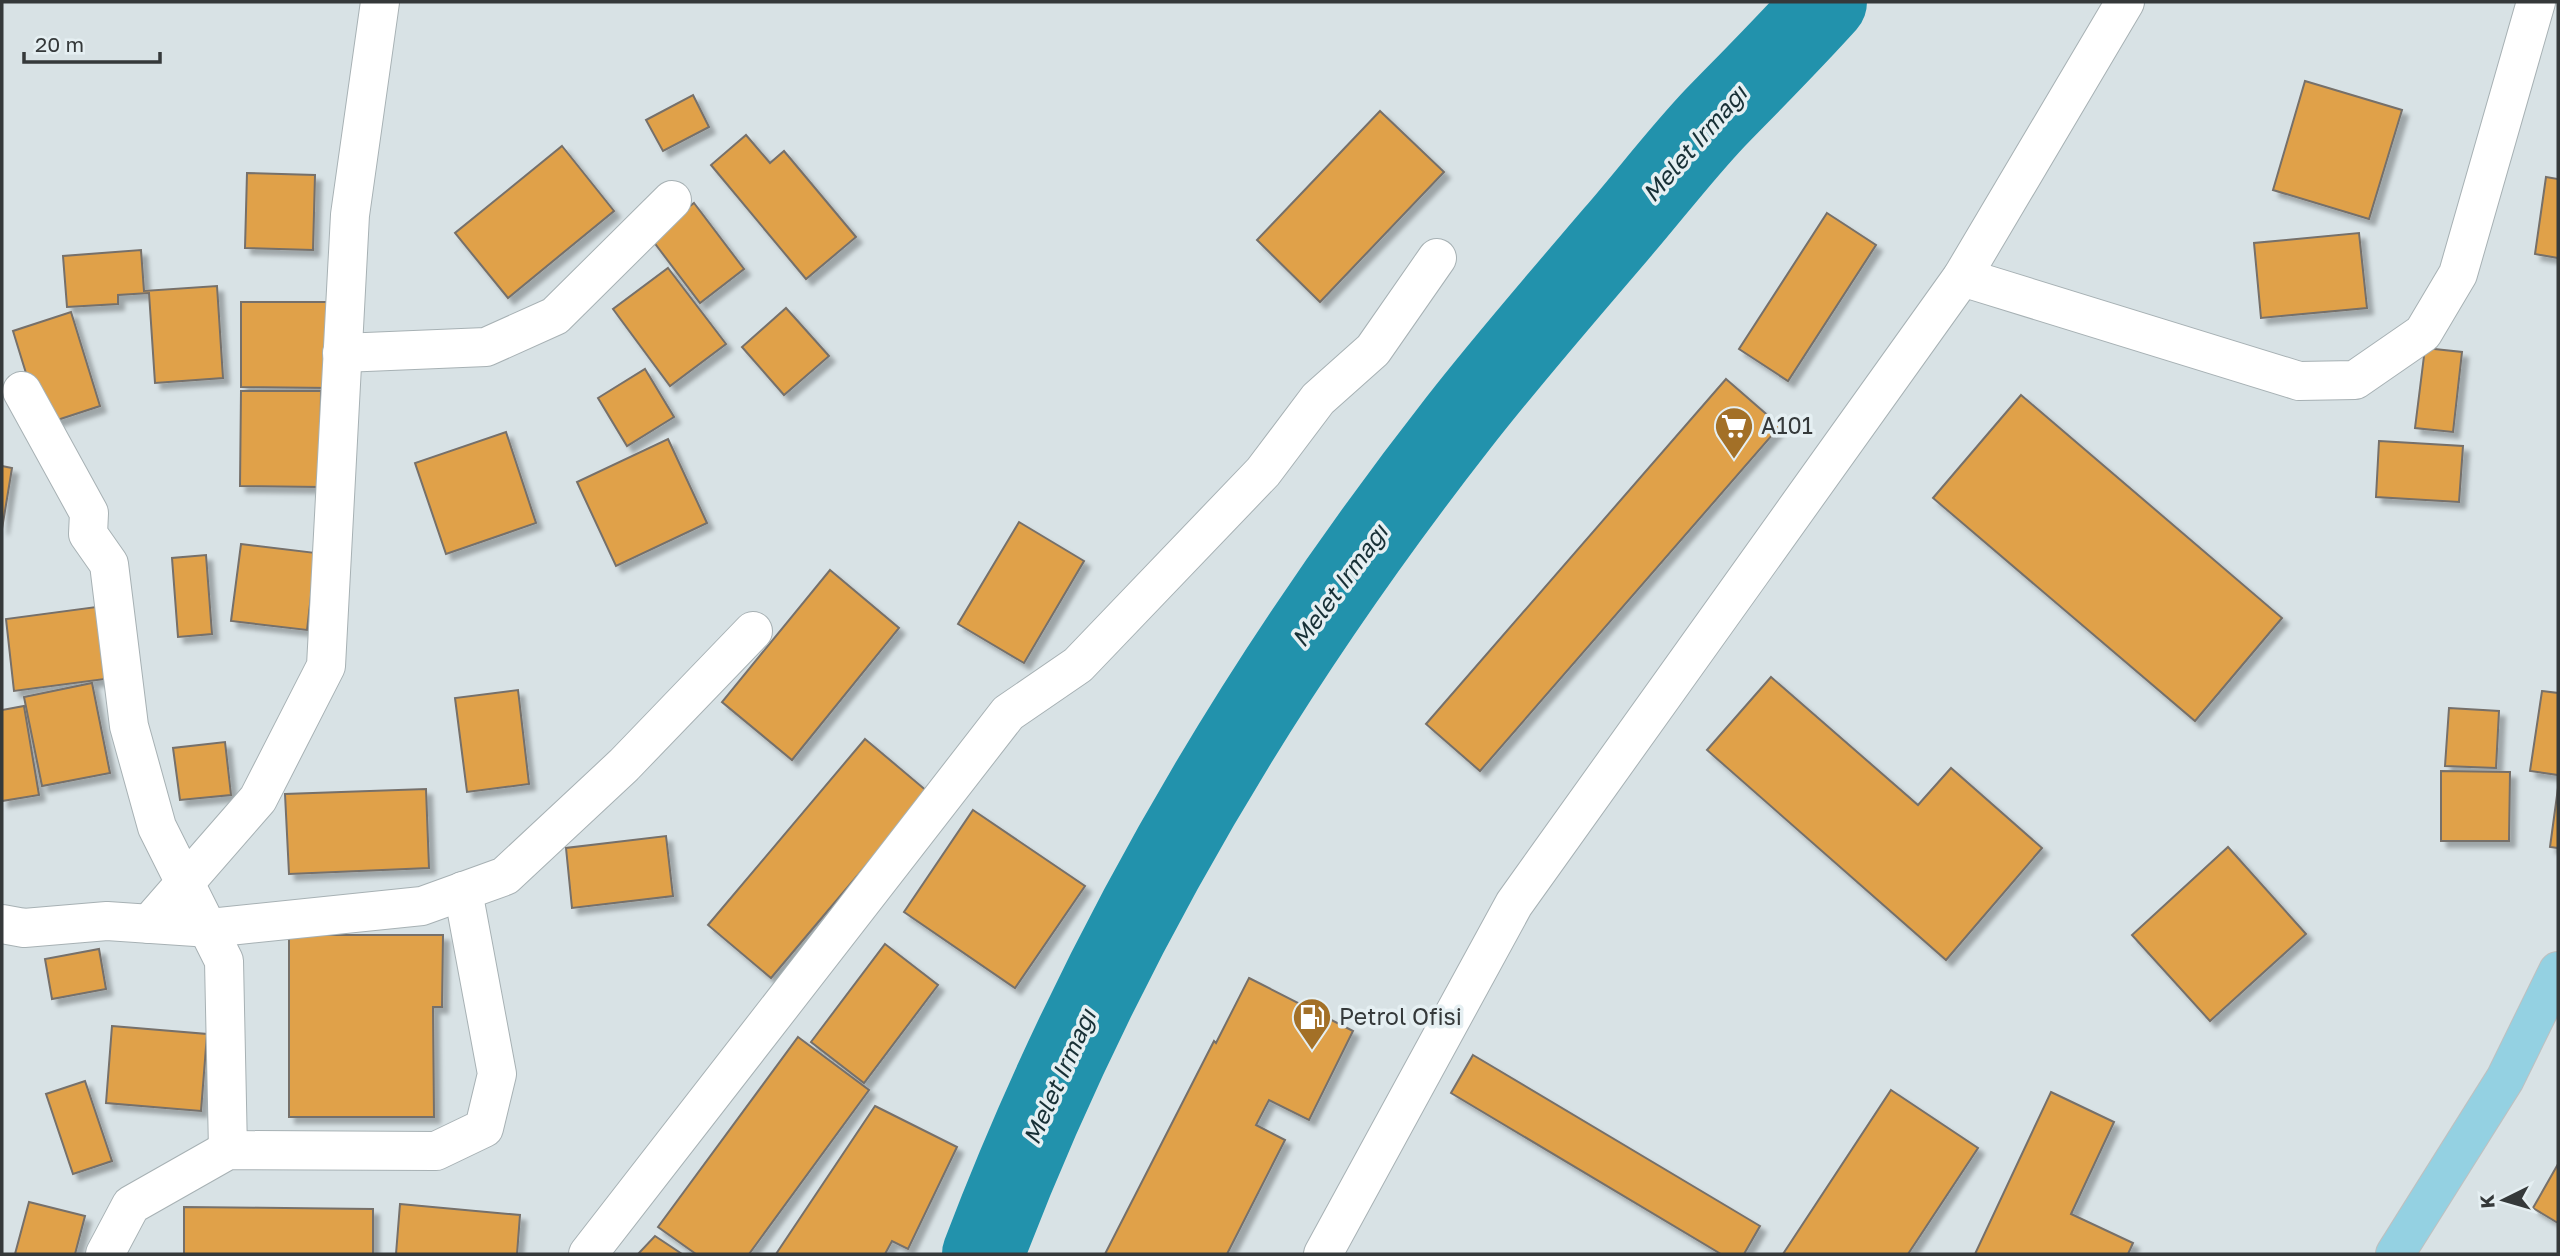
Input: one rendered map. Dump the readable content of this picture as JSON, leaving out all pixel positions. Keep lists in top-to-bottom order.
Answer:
{
  "water": ["Melet Irmağı"],
  "places": {
    "supermarket": ["A101"],
    "fuel station": ["Petrol Ofisi"]
  },
  "scale_bar": "20 m",
  "north": "left"
}
